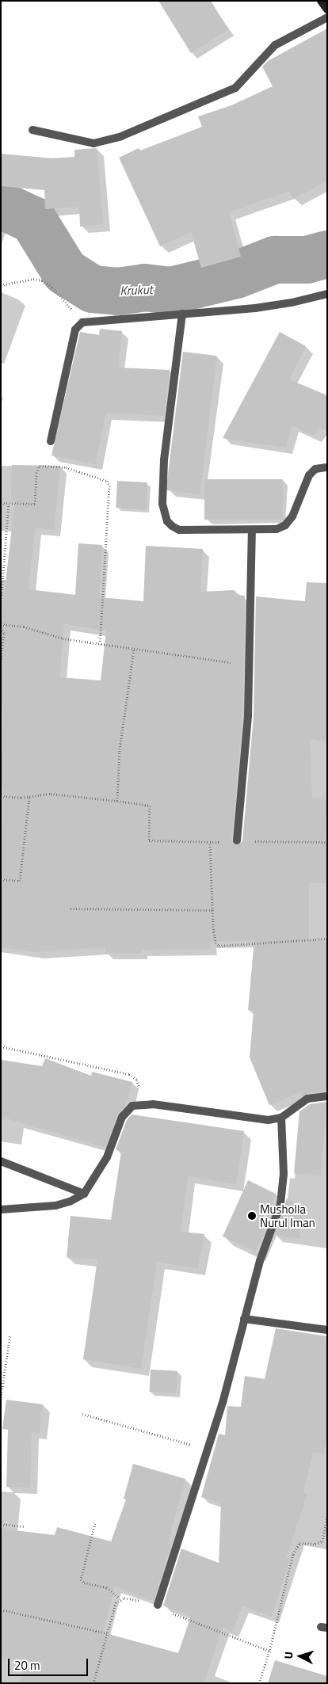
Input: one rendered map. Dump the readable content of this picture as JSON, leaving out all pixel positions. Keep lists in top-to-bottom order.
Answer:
{
  "water": ["Krukut"],
  "places": ["Musholla Nurul Iman"],
  "scale_bar": "20 m",
  "north": "left"
}
